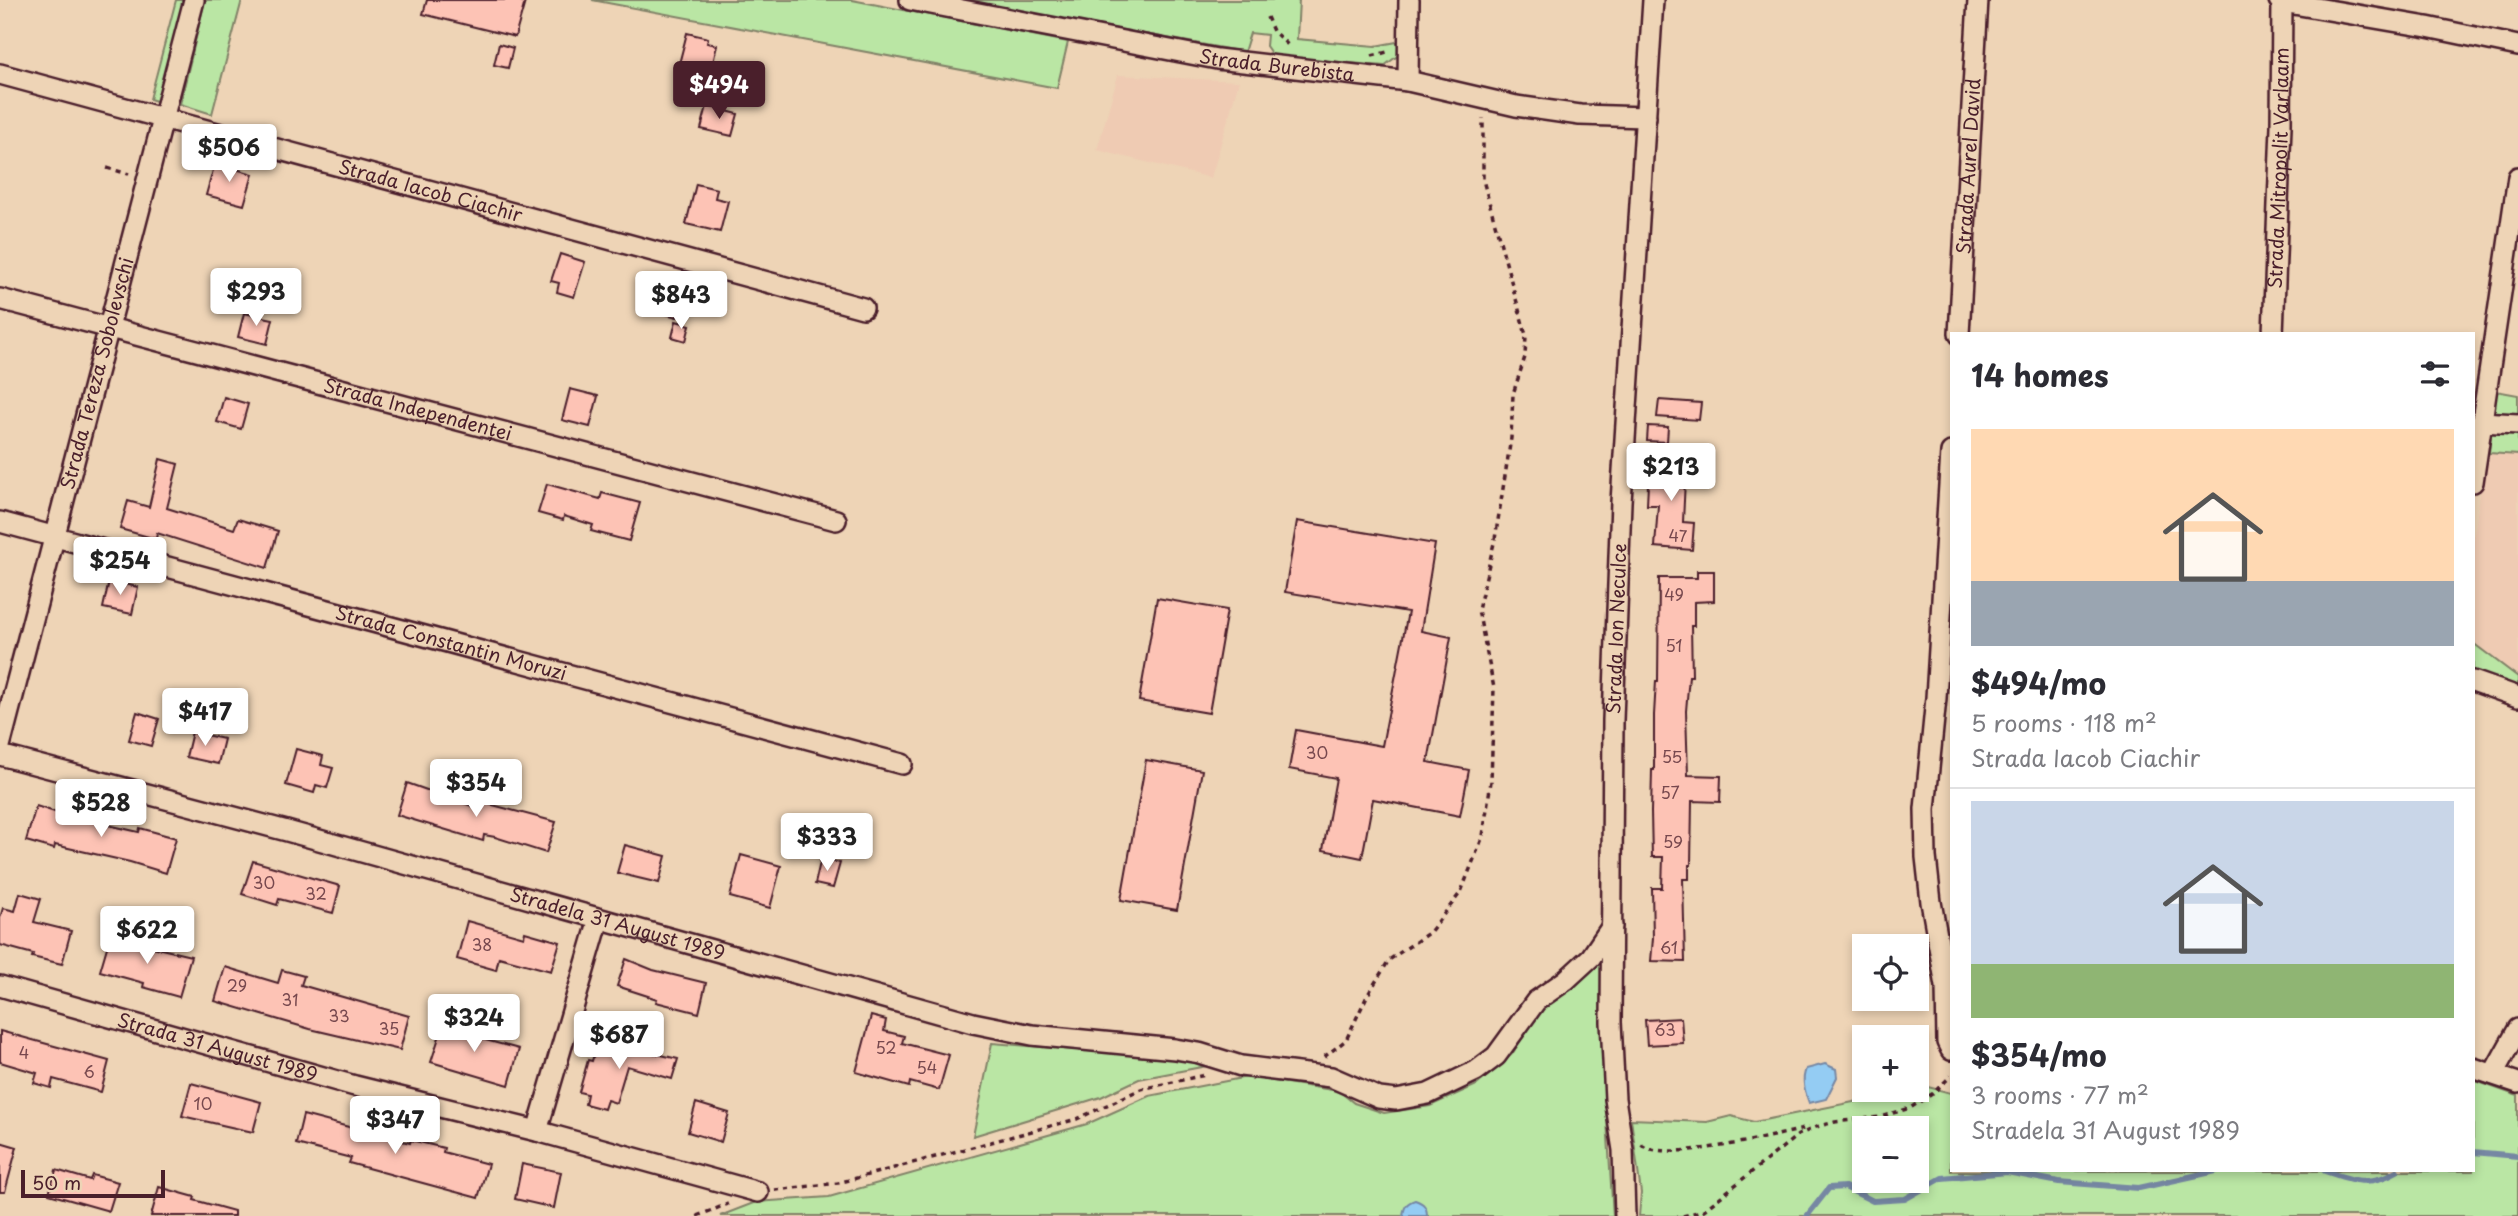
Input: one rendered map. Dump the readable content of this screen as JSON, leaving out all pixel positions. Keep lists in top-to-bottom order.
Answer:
{
  "streets": {
    "street": [
      "Strada Burebista",
      "Strada Aurel David",
      "Strada Mitropolit Varlaam",
      "Strada Iacob Ciachir",
      "Strada Tereza Sobolevschi",
      "Strada Independenței",
      "Strada Ion Neculce",
      "Strada Constantin Moruzi",
      "Stradela 31 August 1989",
      "Strada 31 August 1989"
    ]
  },
  "crossings": [
    ["Strada Burebista", "Strada Ion Neculce"],
    ["Strada Iacob Ciachir", "Strada Tereza Sobolevschi"],
    ["Strada Tereza Sobolevschi", "Strada Independenței"],
    ["Strada Tereza Sobolevschi", "Strada Constantin Moruzi"],
    ["Strada Ion Neculce", "Stradela 31 August 1989"]
  ],
  "house_numbers": [
    "47",
    "49",
    "51",
    "30",
    "55",
    "57",
    "59",
    "30",
    "32",
    "38",
    "61",
    "29",
    "31",
    "33",
    "35",
    "63",
    "52",
    "4",
    "54",
    "6",
    "10"
  ],
  "scale_bar": "50 m",
  "page": {
    "price": [
      "$494",
      "$506",
      "$293",
      "$843",
      "$213",
      "$254",
      "$417",
      "$354",
      "$528",
      "$333",
      "$622",
      "$324",
      "$687",
      "$347"
    ],
    "heading": "14 homes",
    "list": [
      {
        "name": "$494/mo",
        "note": "5 rooms · 118 m² · Strada Iacob Ciachir"
      },
      {
        "name": "$354/mo",
        "note": "3 rooms · 77 m² · Stradela 31 August 1989"
      }
    ],
    "map_buttons": ["+", "−"],
    "scale": "50 m"
  }
}
